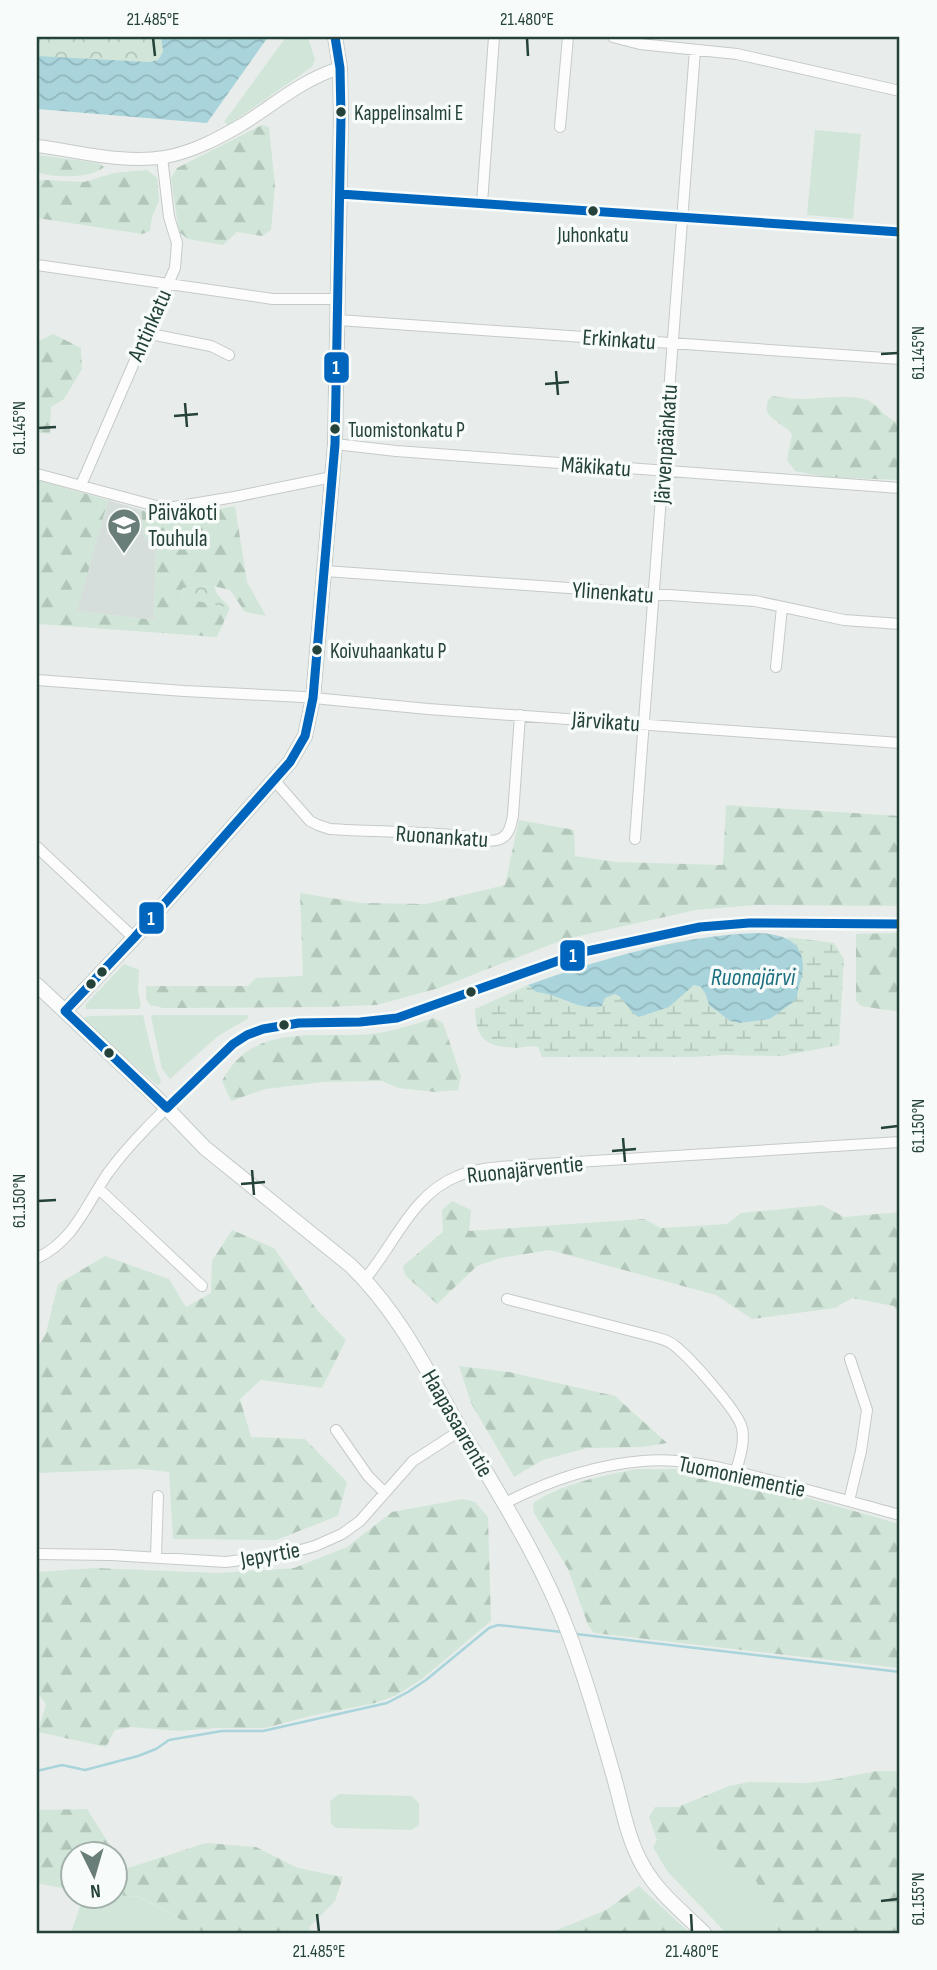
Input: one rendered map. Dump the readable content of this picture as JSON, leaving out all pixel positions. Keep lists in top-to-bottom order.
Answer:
{
  "streets": {
    "main road": ["Haapasaarentie"],
    "street": [
      "Antinkatu",
      "Erkinkatu",
      "Järvenpäänkatu",
      "Mäkikatu",
      "Ylinenkatu",
      "Järvikatu",
      "Ruonankatu",
      "Ruonajärventie",
      "Tuomoniementie",
      "Jepyrtie"
    ]
  },
  "crossings": [
    ["Erkinkatu", "Järvenpäänkatu"],
    ["Järvenpäänkatu", "Mäkikatu"],
    ["Järvenpäänkatu", "Ylinenkatu"],
    ["Järvenpäänkatu", "Järvikatu"],
    ["Järvikatu", "Ruonankatu"],
    ["Ruonajärventie", "Haapasaarentie"],
    ["Haapasaarentie", "Tuomoniementie"],
    ["Haapasaarentie", "Jepyrtie"]
  ],
  "water": ["Ruonajärvi"],
  "places": {
    "other": [
      "Kappelinsalmi E",
      "Juhonkatu",
      "Tuomistonkatu P",
      "Koivuhaankatu P"
    ],
    "school or university": ["Päiväkoti Touhula"]
  },
  "lines": ["transit line 1"],
  "north": "bottom",
  "coordinates": [
    "21.485°E",
    "21.480°E",
    "61.145°N",
    "61.150°N",
    "61.155°N"
  ]
}
